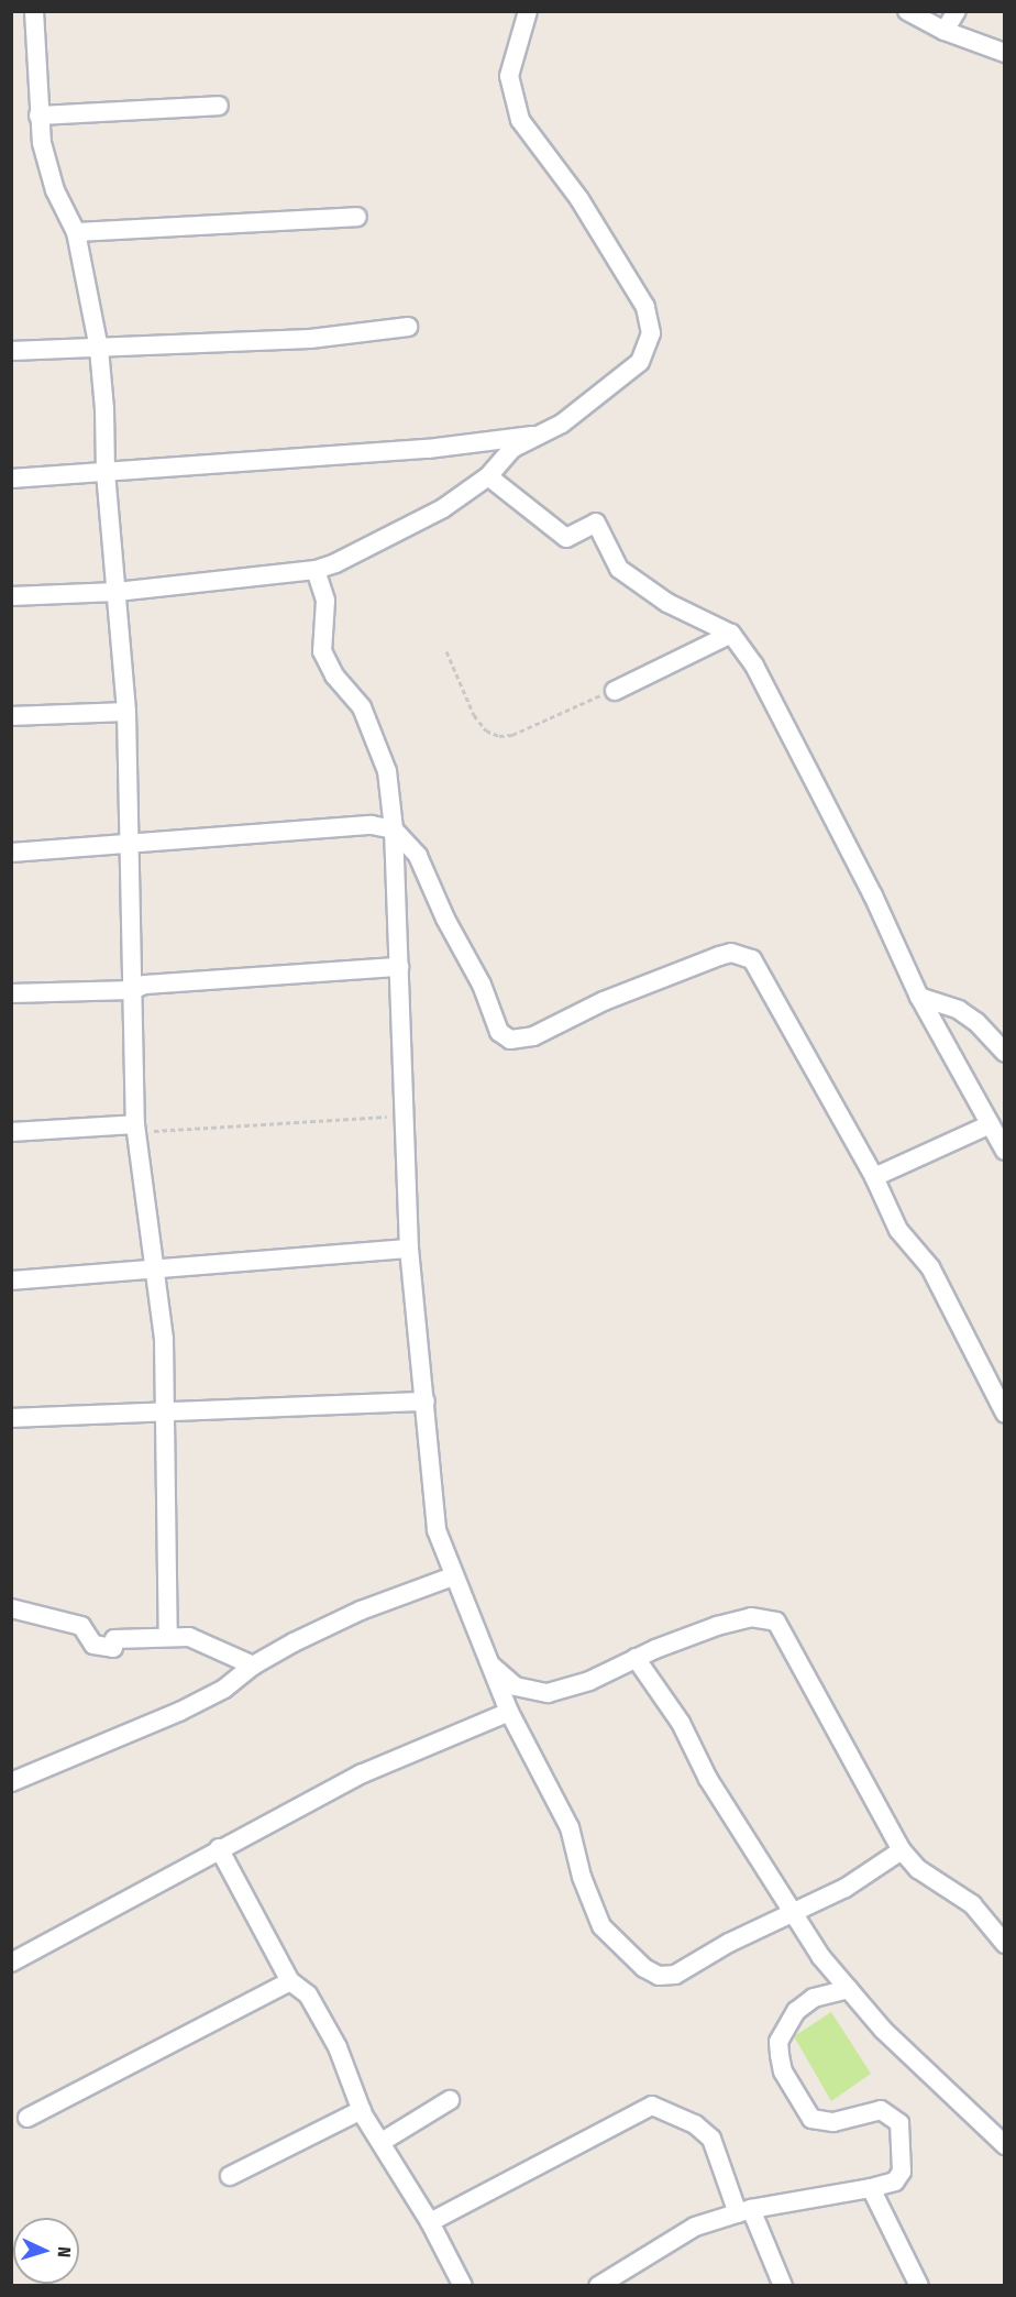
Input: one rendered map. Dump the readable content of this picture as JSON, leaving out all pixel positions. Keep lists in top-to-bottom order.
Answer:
{
  "north": "right"
}
